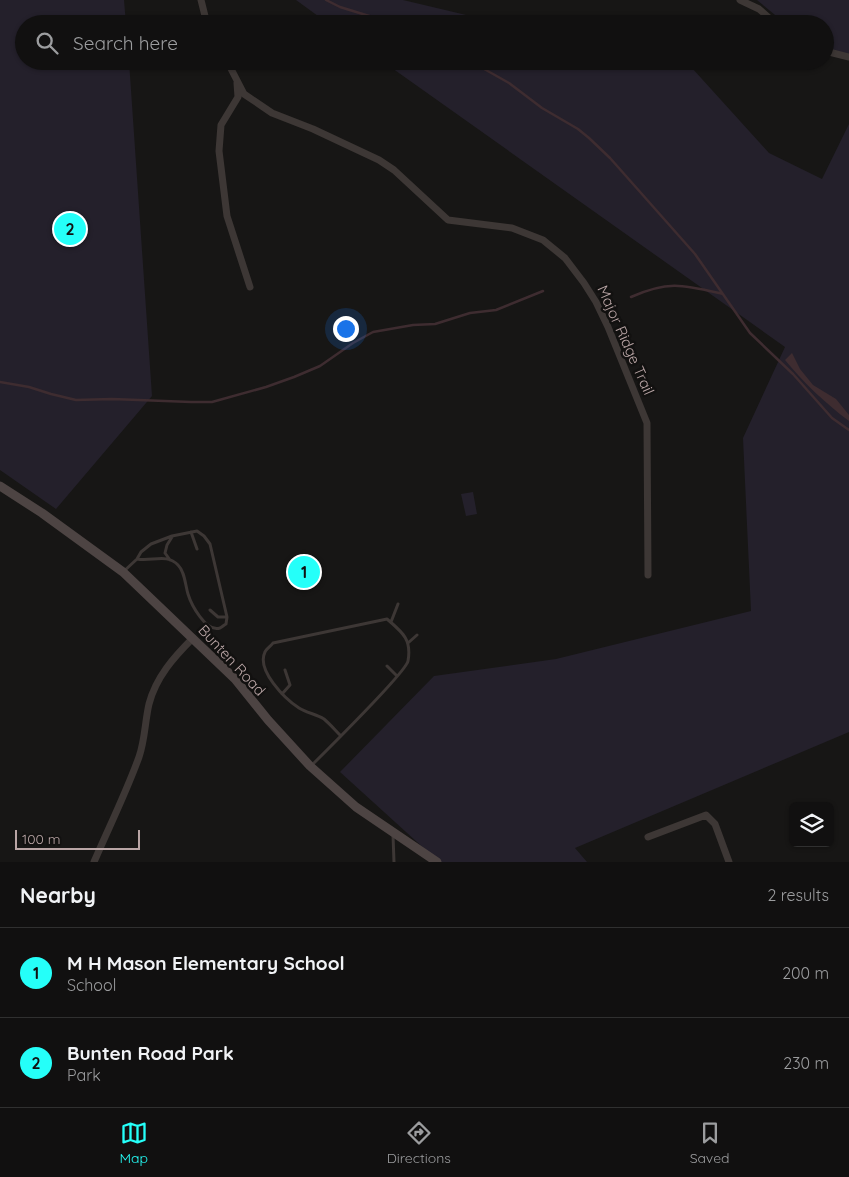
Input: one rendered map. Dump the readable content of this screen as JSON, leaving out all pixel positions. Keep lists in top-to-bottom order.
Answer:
{
  "streets": {
    "street": ["Major Ridge Trail", "Bunten Road"]
  },
  "scale_bar": "100 m",
  "page": {
    "search": "Search here",
    "pins": ["2", "1"],
    "scale": "100 m",
    "heading": ["Nearby", "2 results"],
    "list": [
      {
        "mark": "1",
        "name": "M H Mason Elementary School",
        "note": "School",
        "value": "200 m"
      },
      {
        "mark": "2",
        "name": "Bunten Road Park",
        "note": "Park",
        "value": "230 m"
      }
    ],
    "nav": ["Map", "Directions", "Saved"]
  }
}
